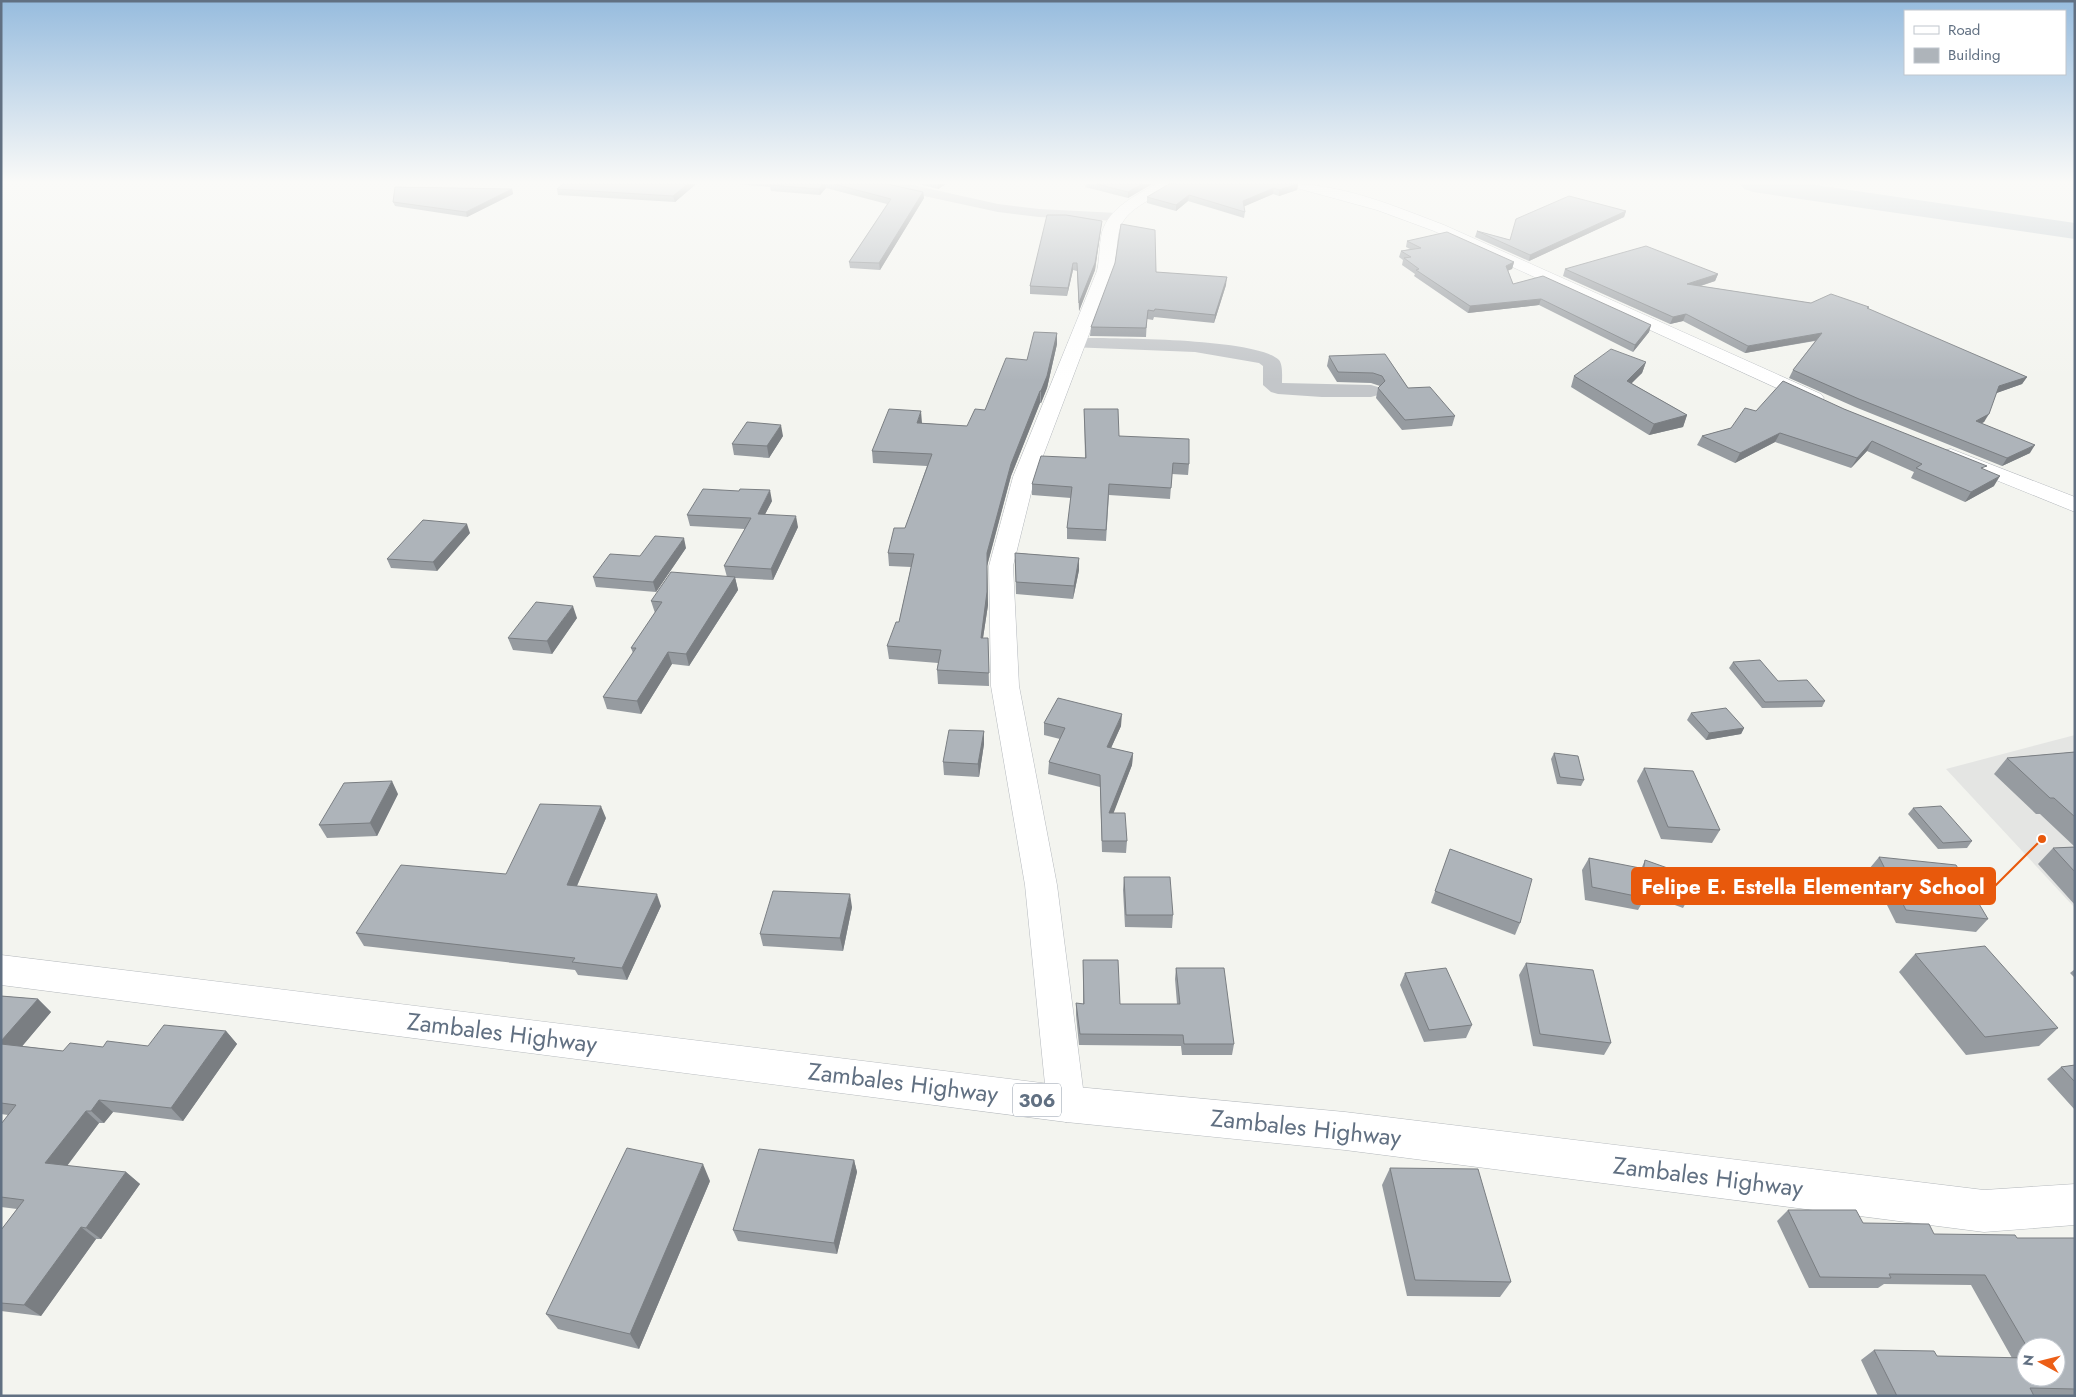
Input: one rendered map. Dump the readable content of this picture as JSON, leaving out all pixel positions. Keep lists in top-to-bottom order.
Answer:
{
  "streets": {
    "street": ["Zambales Highway", "306"]
  },
  "places": ["Felipe E. Estella Elementary School"],
  "legend": ["Road", "Building"],
  "north": "left"
}
